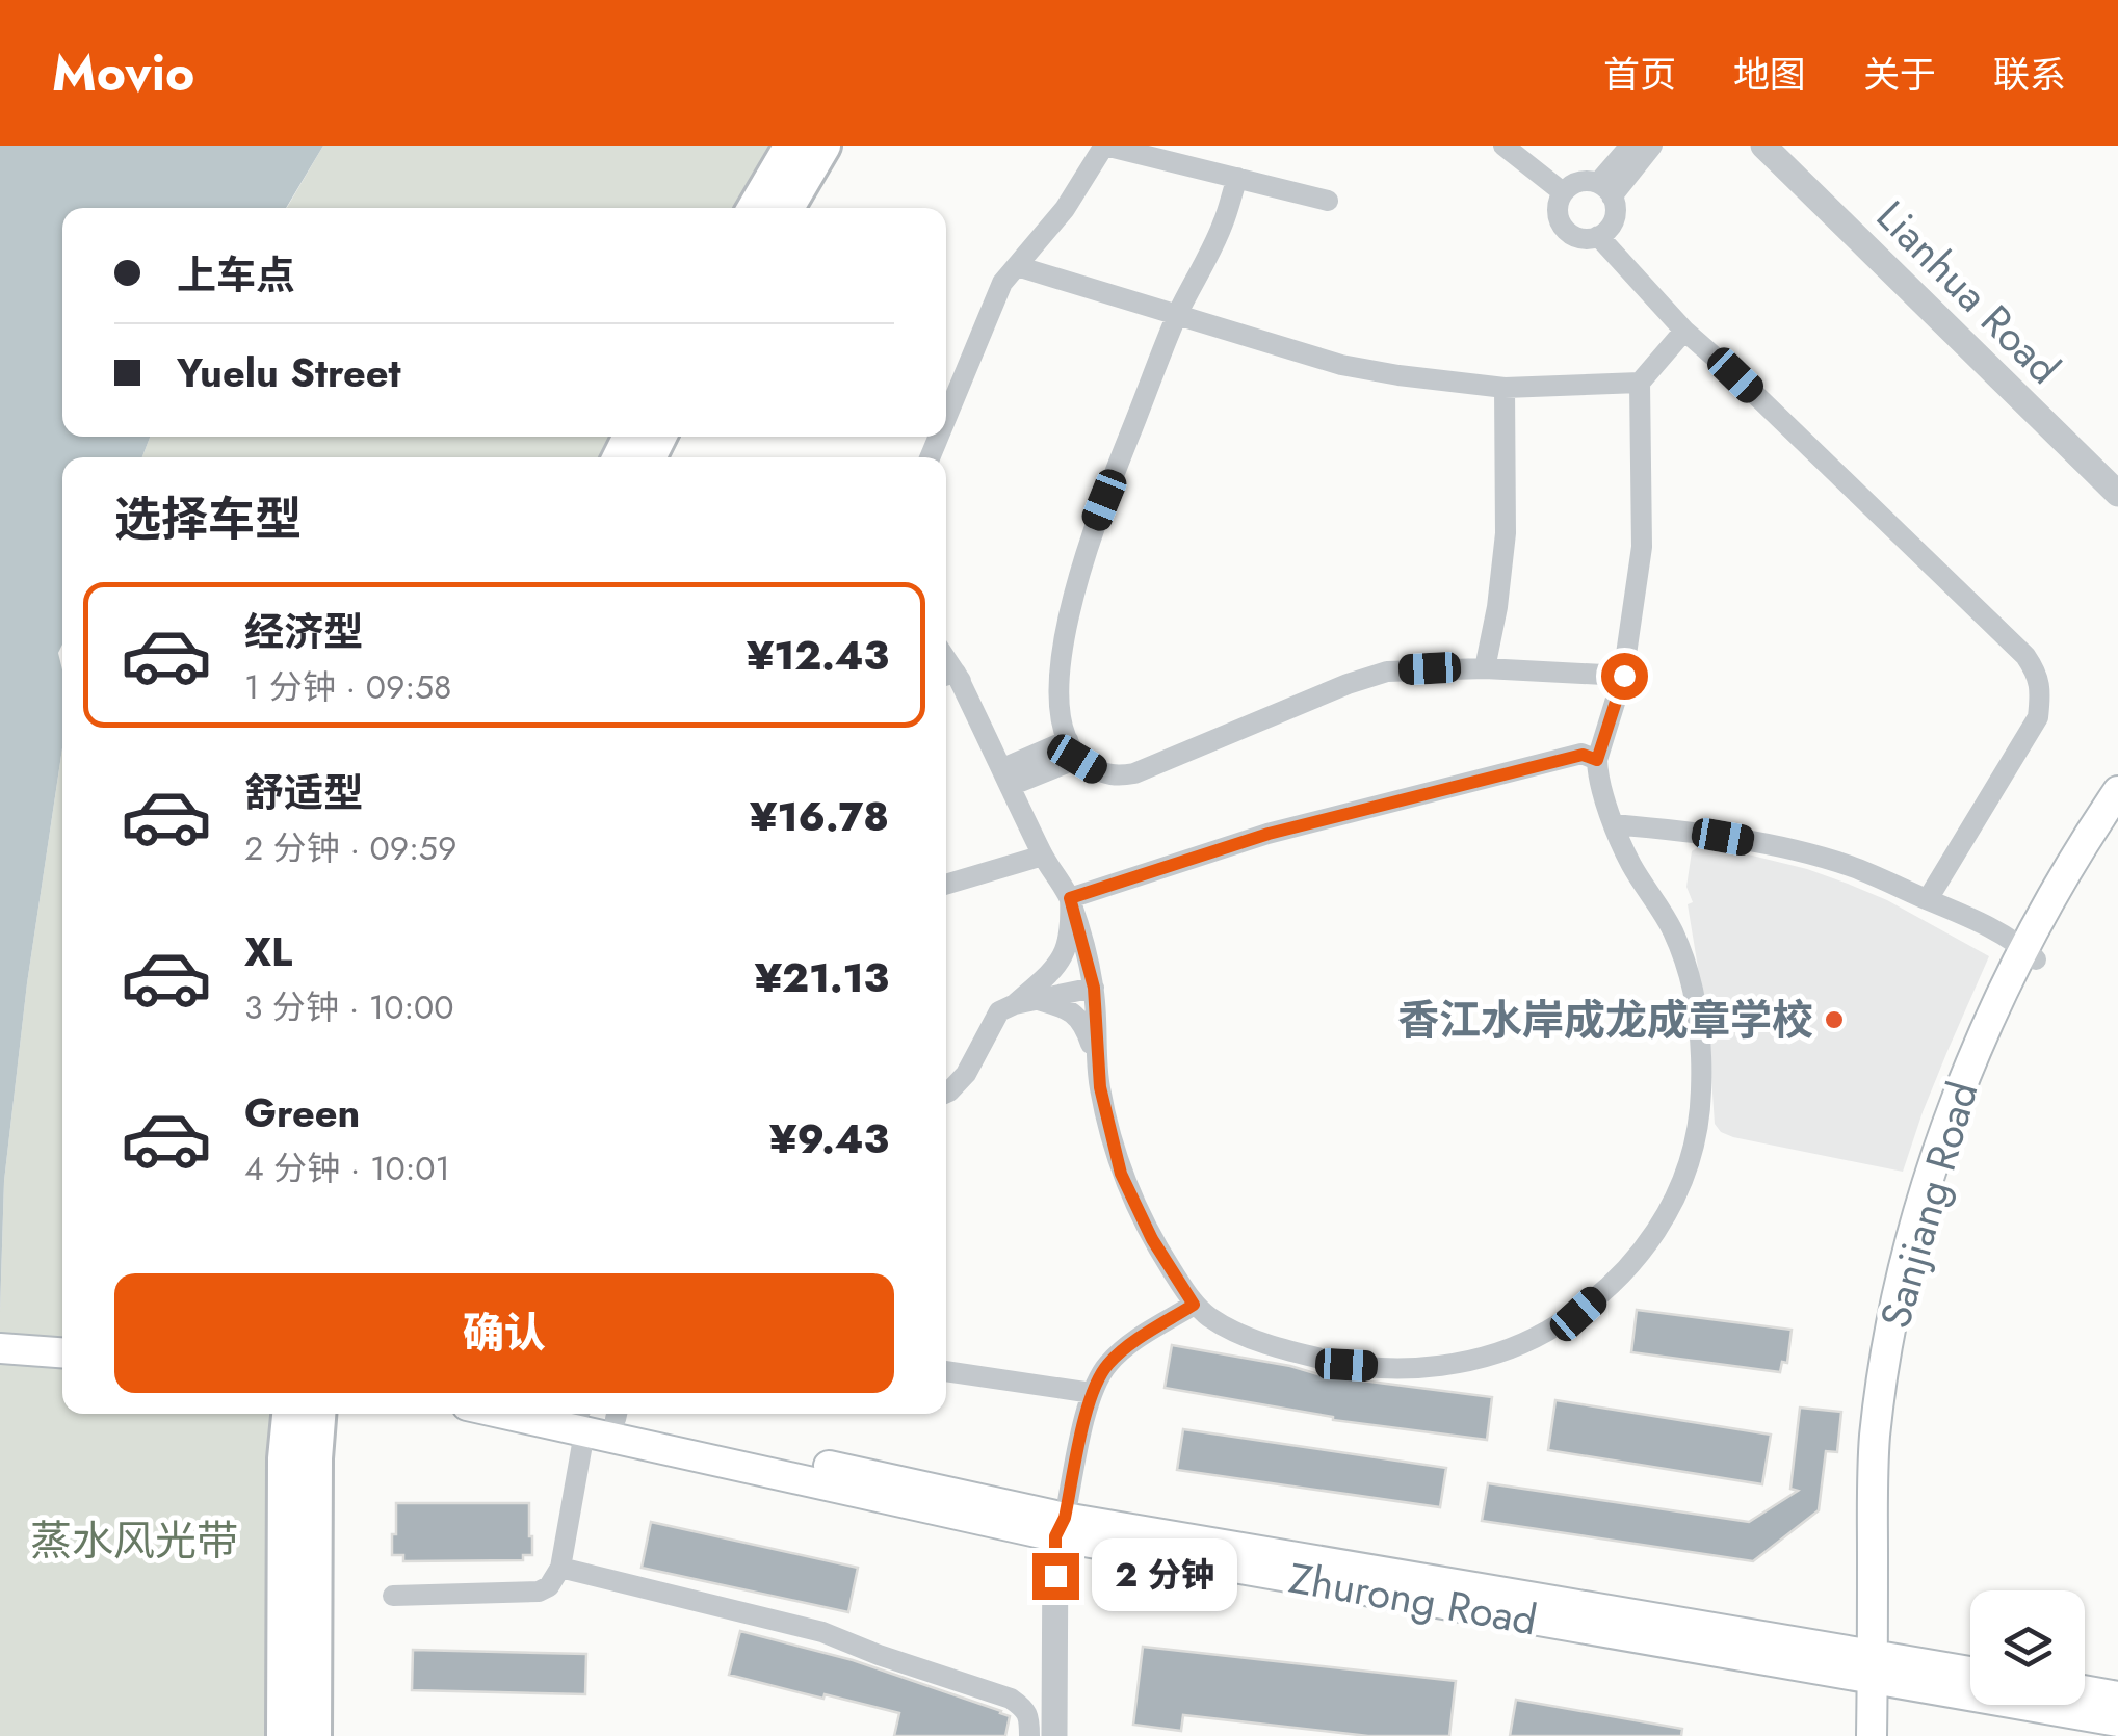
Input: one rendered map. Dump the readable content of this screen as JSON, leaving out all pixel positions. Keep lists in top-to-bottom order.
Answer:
{
  "streets": {
    "main road": ["Sanjiang Road", "Zhurong Road"],
    "street": ["Lianhua Road"]
  },
  "crossings": [
    ["Sanjiang Road", "Zhurong Road"]
  ],
  "parks": ["蒸水风光带"],
  "places": ["香江水岸成龙成章学校"],
  "page": {
    "header": "Movio",
    "nav": [
      "首页",
      "地图",
      "关于",
      "联系"
    ],
    "banner": ["上车点", "Yuelu Street"],
    "heading": "选择车型",
    "list": [
      {
        "name": "经济型",
        "note": "1 分钟 · 09:58",
        "value": "¥12.43"
      },
      {
        "name": "舒适型",
        "note": "2 分钟 · 09:59",
        "value": "¥16.78"
      },
      {
        "name": "XL",
        "note": "3 分钟 · 10:00",
        "value": "¥21.13"
      },
      {
        "name": "Green",
        "note": "4 分钟 · 10:01",
        "value": "¥9.43"
      }
    ],
    "buttons": "确认",
    "bubble": "2 分钟"
  }
}
